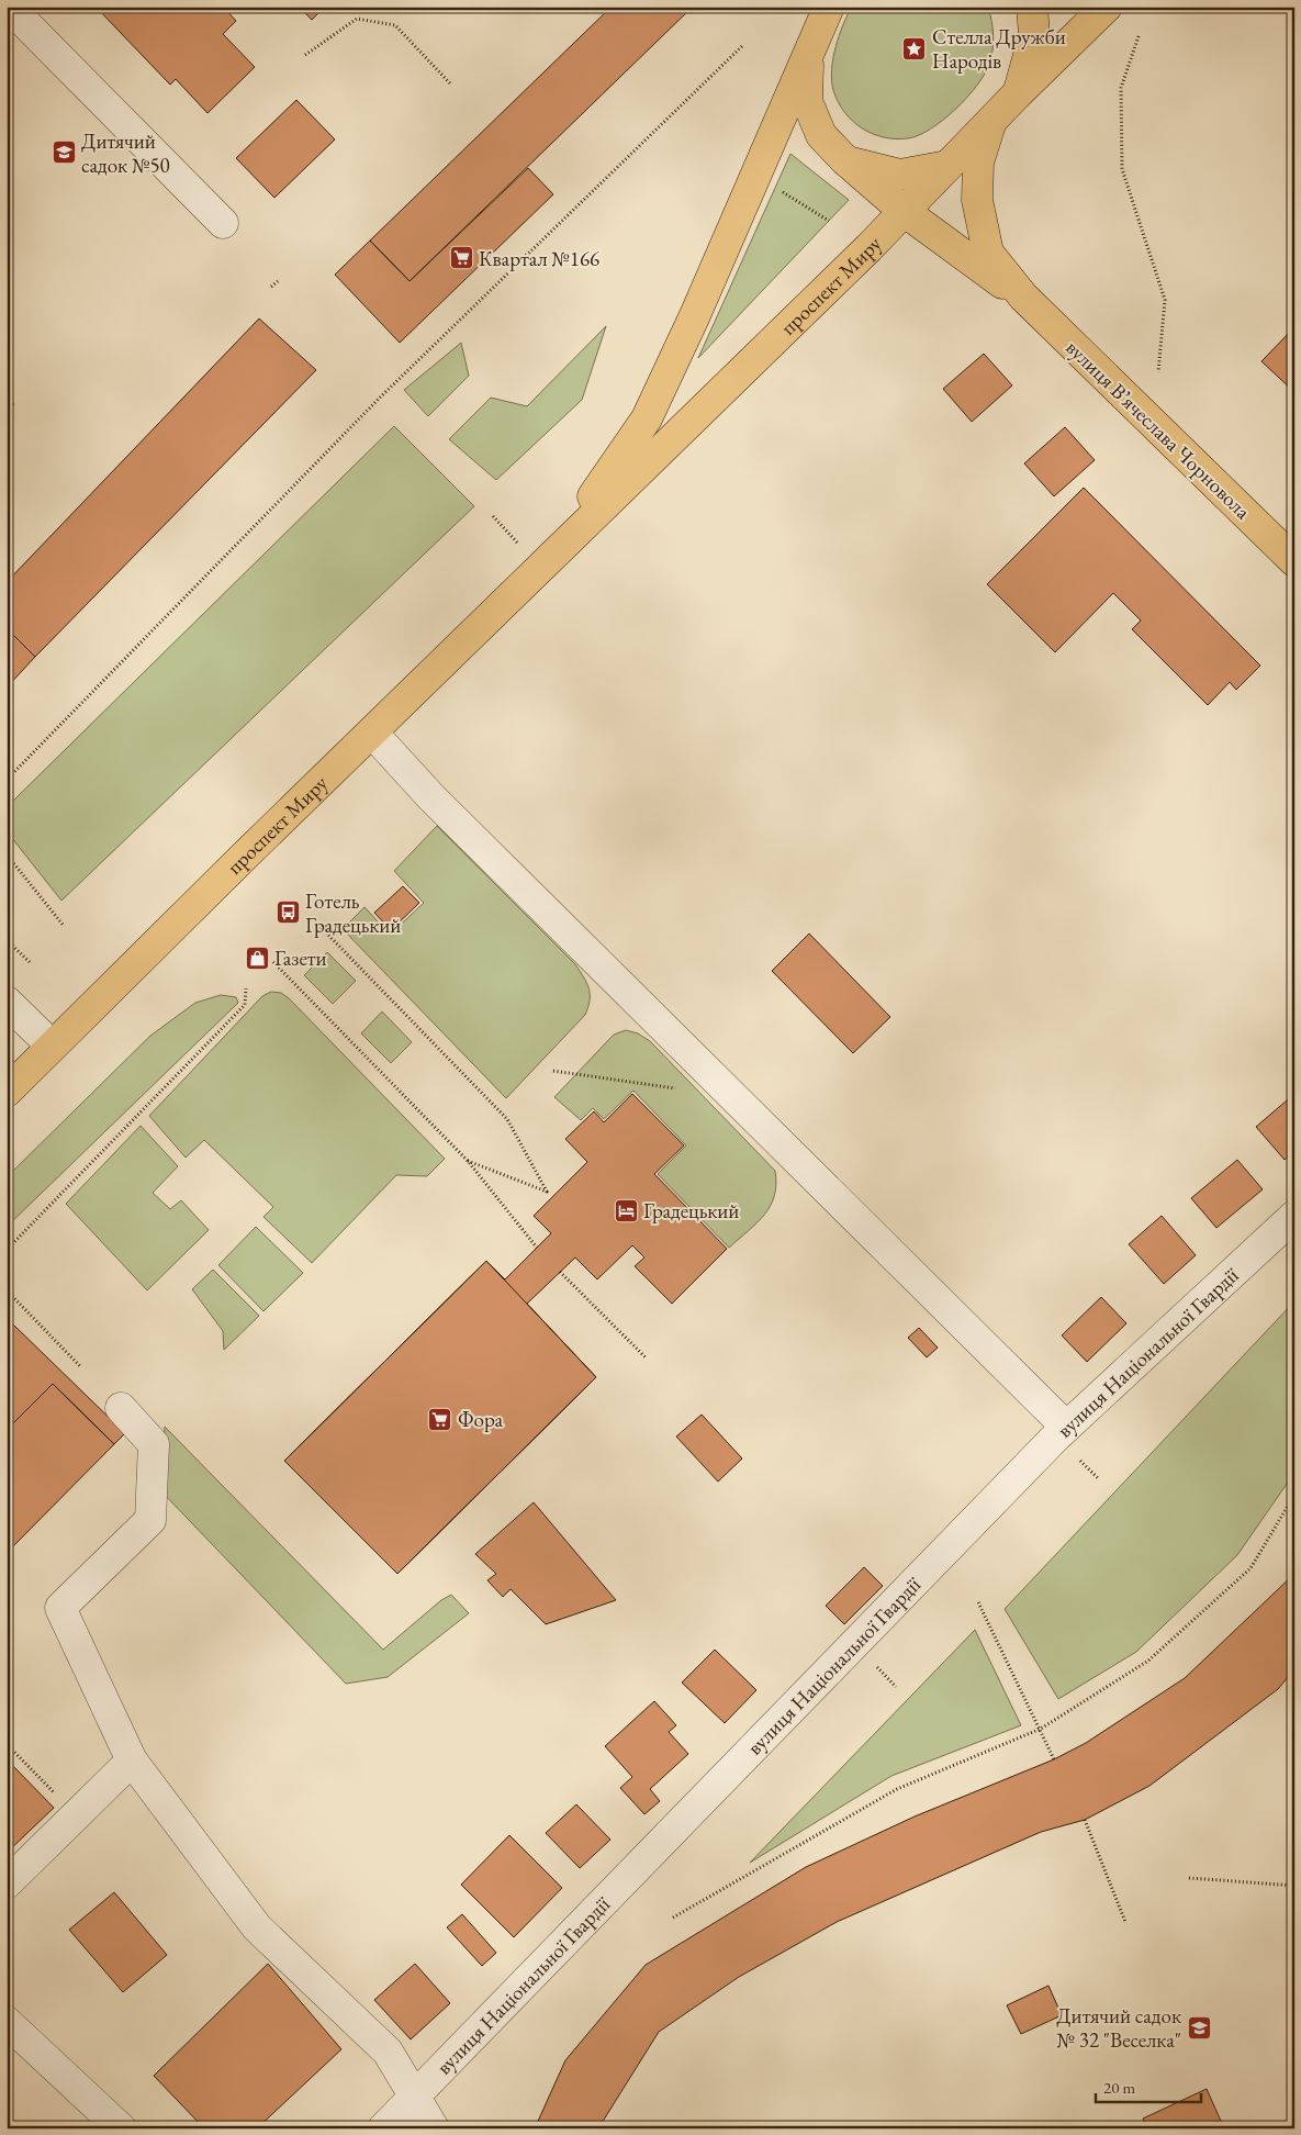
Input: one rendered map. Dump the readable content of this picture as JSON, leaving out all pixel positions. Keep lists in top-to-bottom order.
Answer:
{
  "streets": {
    "main road": ["проспект Миру", "вулиця Вʼячеслава Чорновола"],
    "street": ["вулиця Національної Гвардії"]
  },
  "crossings": [
    ["проспект Миру", "вулиця Вʼячеслава Чорновола"]
  ],
  "places": {
    "place": ["Стелла Дружби Народiв"],
    "school or university": ["Дитячий садок №50", "Дитячий садок № 32 \"Веселка\""],
    "supermarket": ["Квартал №166", "Фора"],
    "bus stop": ["Готель Градецький"],
    "shop": ["Газети"],
    "hotel": ["Градецький"]
  },
  "scale_bar": "20 m"
}
